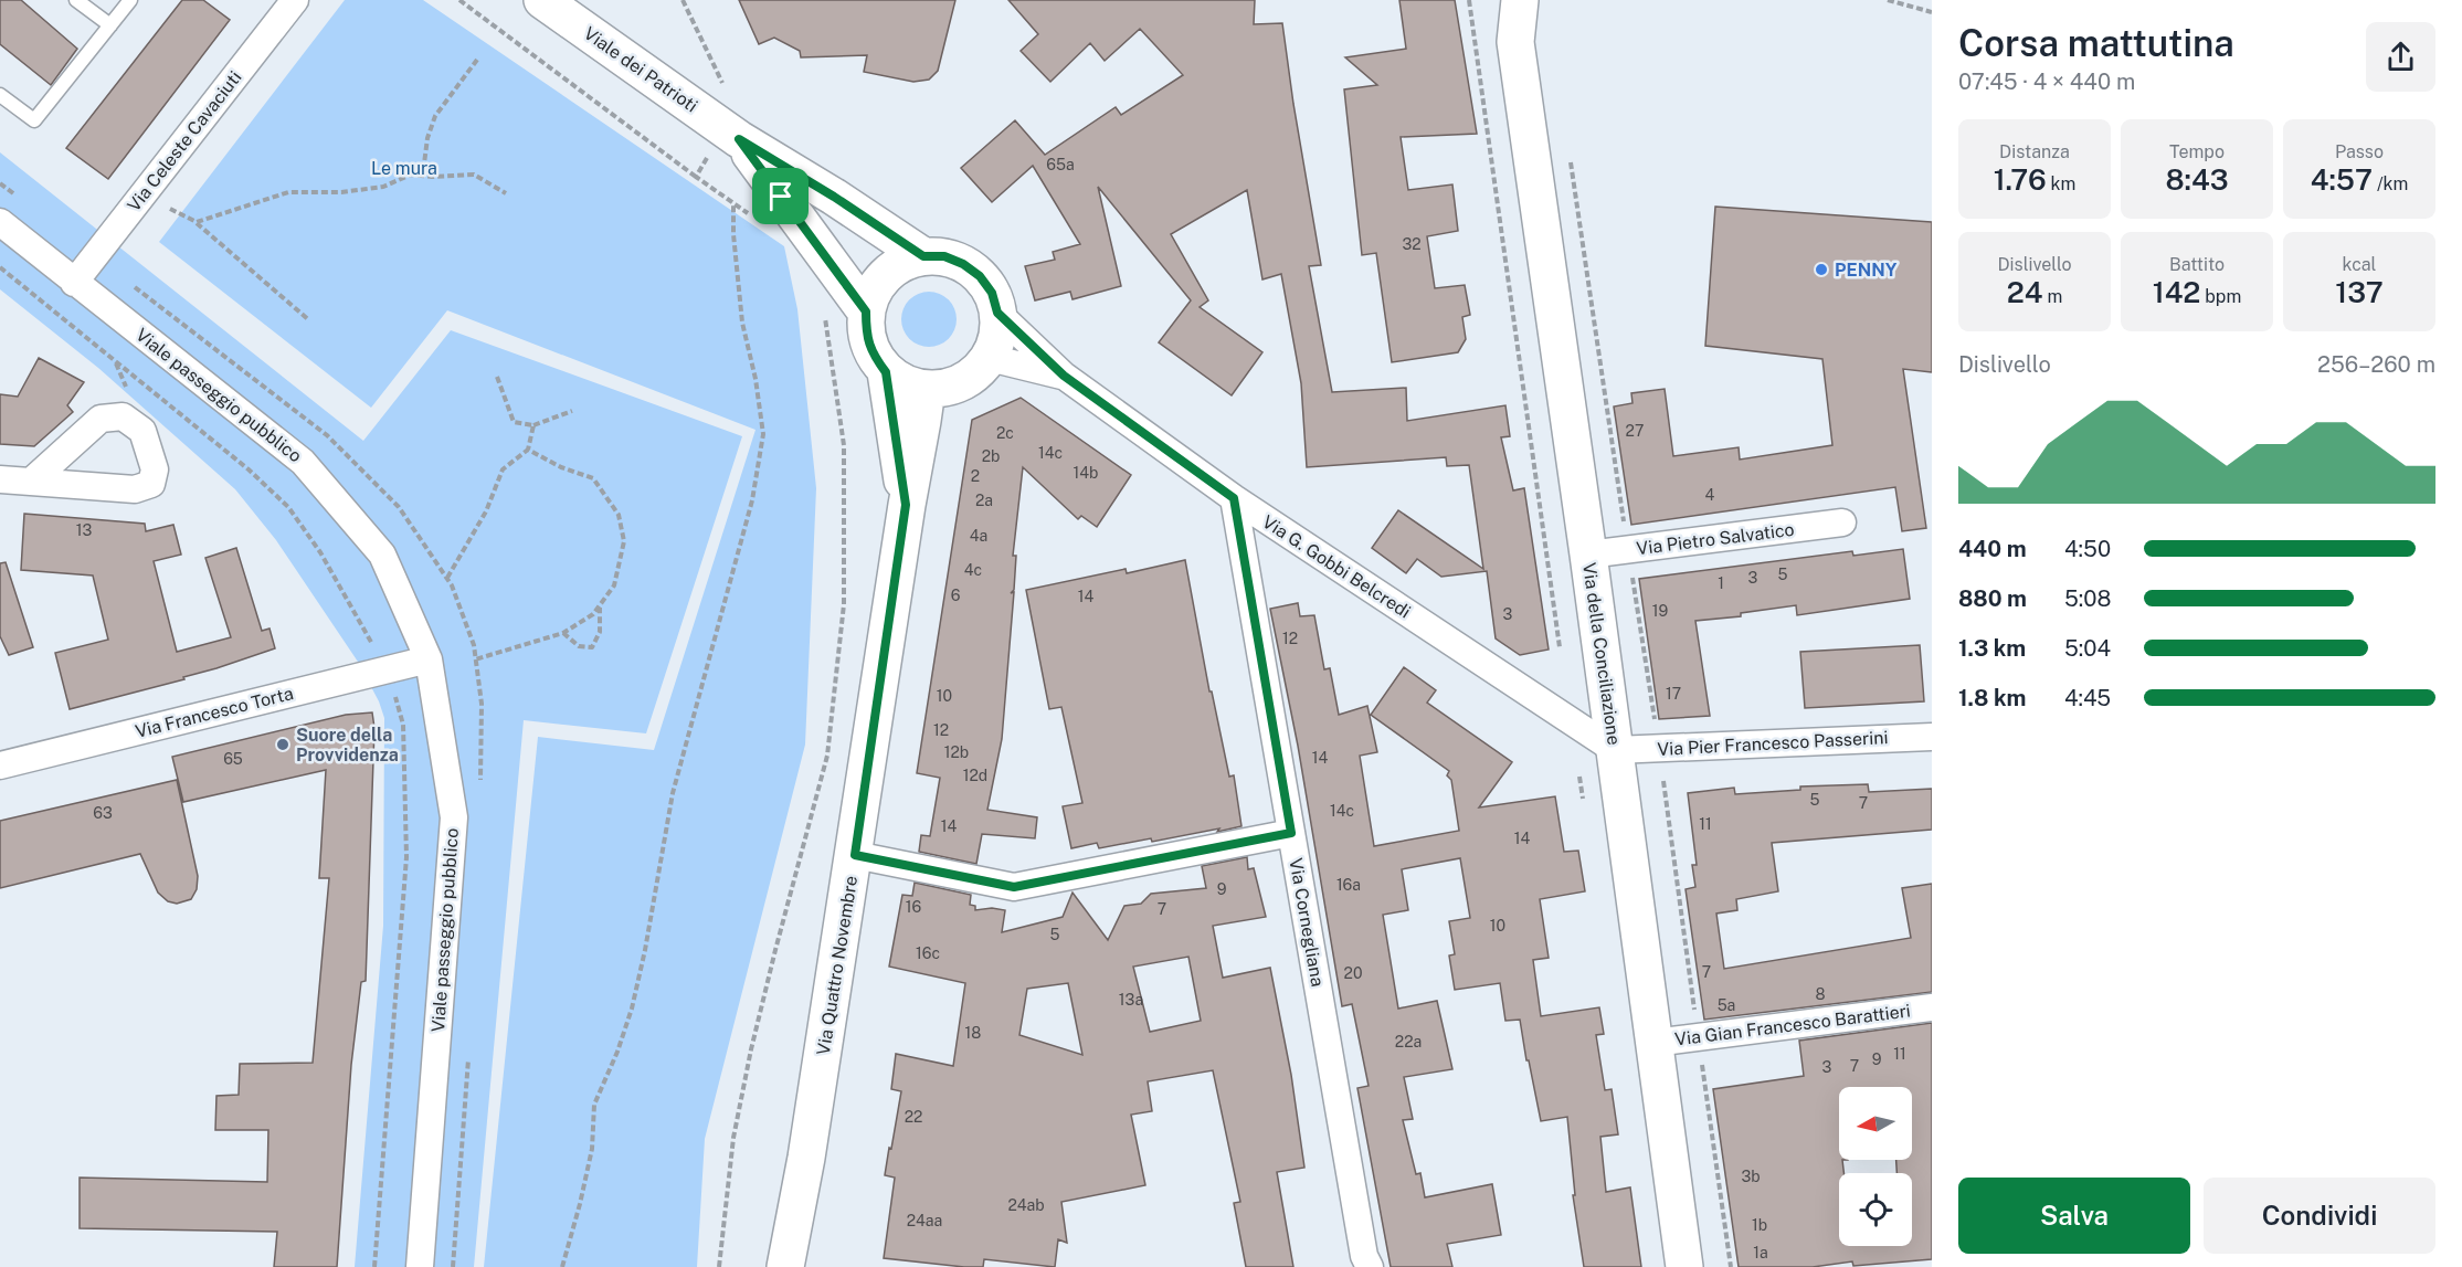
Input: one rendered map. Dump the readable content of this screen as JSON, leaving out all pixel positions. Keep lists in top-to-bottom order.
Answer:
{
  "streets": {
    "main road": ["Viale dei Patrioti", "Via della Conciliazione", "Via Quattro Novembre"],
    "street": [
      "Via Celeste Cavaciuti",
      "Viale passeggio pubblico",
      "Via Pietro Salvatico",
      "Via G. Gobbi Belcredi",
      "Via Francesco Torta",
      "Via Pier Francesco Passerini",
      "Via Cornegliana",
      "Via Gian Francesco Barattieri"
    ]
  },
  "crossings": [
    ["Viale dei Patrioti", "Via G. Gobbi Belcredi"],
    ["Viale dei Patrioti", "Via Quattro Novembre"],
    ["Via Celeste Cavaciuti", "Viale passeggio pubblico"],
    ["Viale passeggio pubblico", "Via Francesco Torta"],
    ["Via Pietro Salvatico", "Via della Conciliazione"],
    ["Via G. Gobbi Belcredi", "Via della Conciliazione"],
    ["Via G. Gobbi Belcredi", "Via Pier Francesco Passerini"],
    ["Via G. Gobbi Belcredi", "Via Cornegliana"],
    ["Via G. Gobbi Belcredi", "Via Quattro Novembre"],
    ["Via della Conciliazione", "Via Pier Francesco Passerini"],
    ["Via della Conciliazione", "Via Gian Francesco Barattieri"]
  ],
  "parks": ["Le mura"],
  "places": ["PENNY", "Suore della Provvidenza"],
  "house_numbers": [
    "65a",
    "32",
    "27",
    "2c",
    "14c",
    "2b",
    "14b",
    "2",
    "4",
    "2a",
    "13",
    "4a",
    "4c",
    "5",
    "3",
    "1",
    "6",
    "14",
    "19",
    "3",
    "12",
    "17",
    "10",
    "12",
    "12b",
    "14",
    "65",
    "12d",
    "5",
    "7",
    "14c",
    "63",
    "11",
    "14",
    "14",
    "16a",
    "9",
    "16",
    "7",
    "10",
    "5",
    "16c",
    "7",
    "20",
    "8",
    "13a",
    "5a",
    "18",
    "22a",
    "11",
    "9",
    "7",
    "3",
    "22",
    "3b",
    "24ab",
    "24aa",
    "1b",
    "1a"
  ],
  "north": "left",
  "page": {
    "heading": ["Corsa mattutina", "07:45 · 4 × 440 m"],
    "stats": [
      ["Distanza", "1.76 km"],
      ["Tempo", "8:43"],
      ["Passo", "4:57 /km"],
      ["Dislivello", "24 m"],
      ["Battito", "142 bpm"],
      ["kcal", "137"]
    ],
    "chart": ["Dislivello", "256–260 m"],
    "list": [
      {
        "name": "440 m",
        "note": "4:50"
      },
      {
        "name": "880 m",
        "note": "5:08"
      },
      {
        "name": "1.3 km",
        "note": "5:04"
      },
      {
        "name": "1.8 km",
        "note": "4:45"
      }
    ],
    "buttons": ["Salva", "Condividi"]
  }
}
